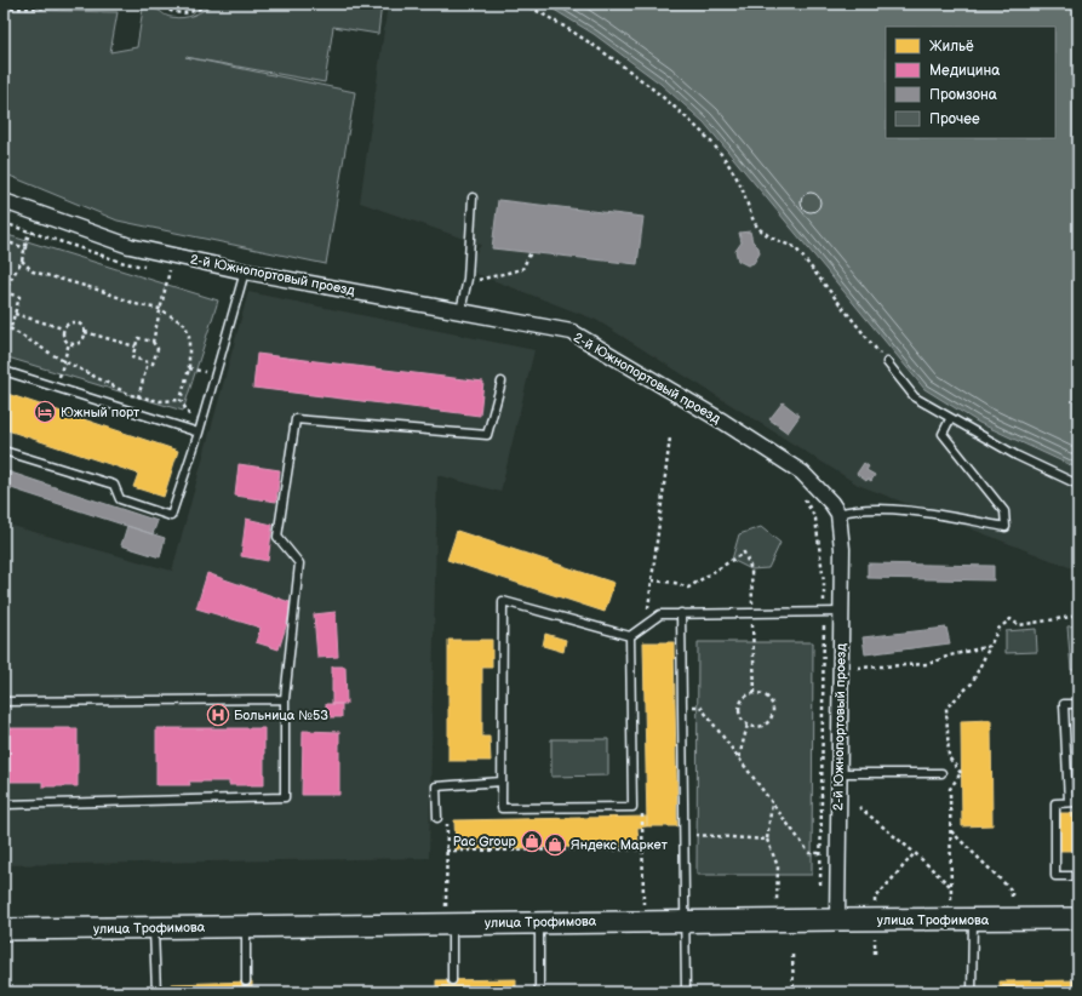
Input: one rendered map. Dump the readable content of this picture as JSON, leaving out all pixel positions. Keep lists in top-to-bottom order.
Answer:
{
  "streets": {
    "main road": ["улица Трофимова"],
    "street": ["2-й Южнопортовый проезд"]
  },
  "crossings": [
    ["2-й Южнопортовый проезд", "улица Трофимова"]
  ],
  "places": {
    "hotel": ["Южный порт"],
    "hospital": ["Больница №53"],
    "shop": ["Pac Group", "Яндекс Маркет"]
  },
  "legend": [
    "Жильё",
    "Медицина",
    "Промзона",
    "Прочее"
  ]
}
